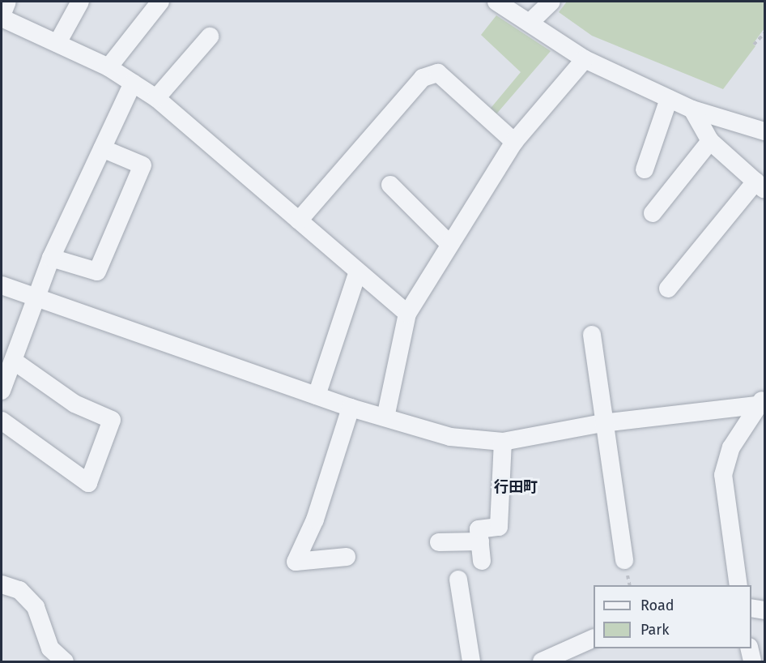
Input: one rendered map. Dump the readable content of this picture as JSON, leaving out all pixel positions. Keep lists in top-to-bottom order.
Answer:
{
  "districts": ["行田町"],
  "legend": ["Road", "Park"]
}
